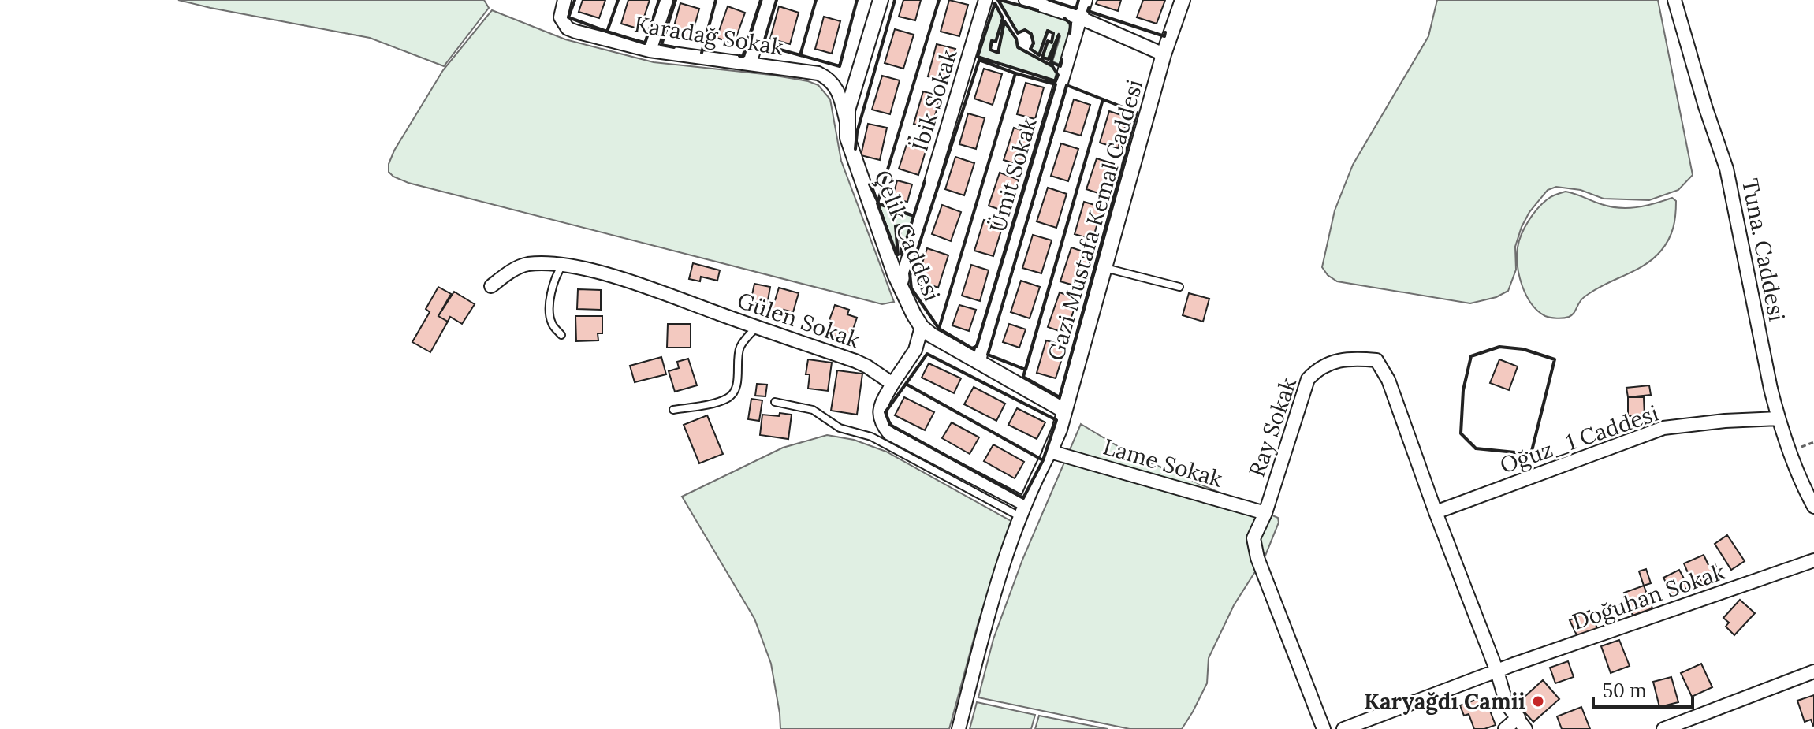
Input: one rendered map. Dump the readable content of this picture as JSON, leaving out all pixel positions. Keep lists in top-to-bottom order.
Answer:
{
  "streets": {
    "street": [
      "Karadağ Sokak",
      "İbik Sokak",
      "Ümit Sokak",
      "Gazi Mustafa Kemal Caddesi",
      "Çelik Caddesi",
      "Tuna. Caddesi",
      "Gülen Sokak",
      "Ray Sokak",
      "Oğuz_1 Caddesi",
      "Lame Sokak",
      "Doğuhan Sokak"
    ]
  },
  "crossings": [
    ["Karadağ Sokak", "Çelik Caddesi"],
    ["İbik Sokak", "Çelik Caddesi"],
    ["Ümit Sokak", "Çelik Caddesi"],
    ["Gazi Mustafa Kemal Caddesi", "Çelik Caddesi"],
    ["Gazi Mustafa Kemal Caddesi", "Lame Sokak"],
    ["Tuna. Caddesi", "Oğuz_1 Caddesi"],
    ["Ray Sokak", "Oğuz_1 Caddesi"],
    ["Ray Sokak", "Lame Sokak"],
    ["Ray Sokak", "Doğuhan Sokak"]
  ],
  "places": ["Karyağdı Camii"],
  "scale_bar": "50 m"
}
